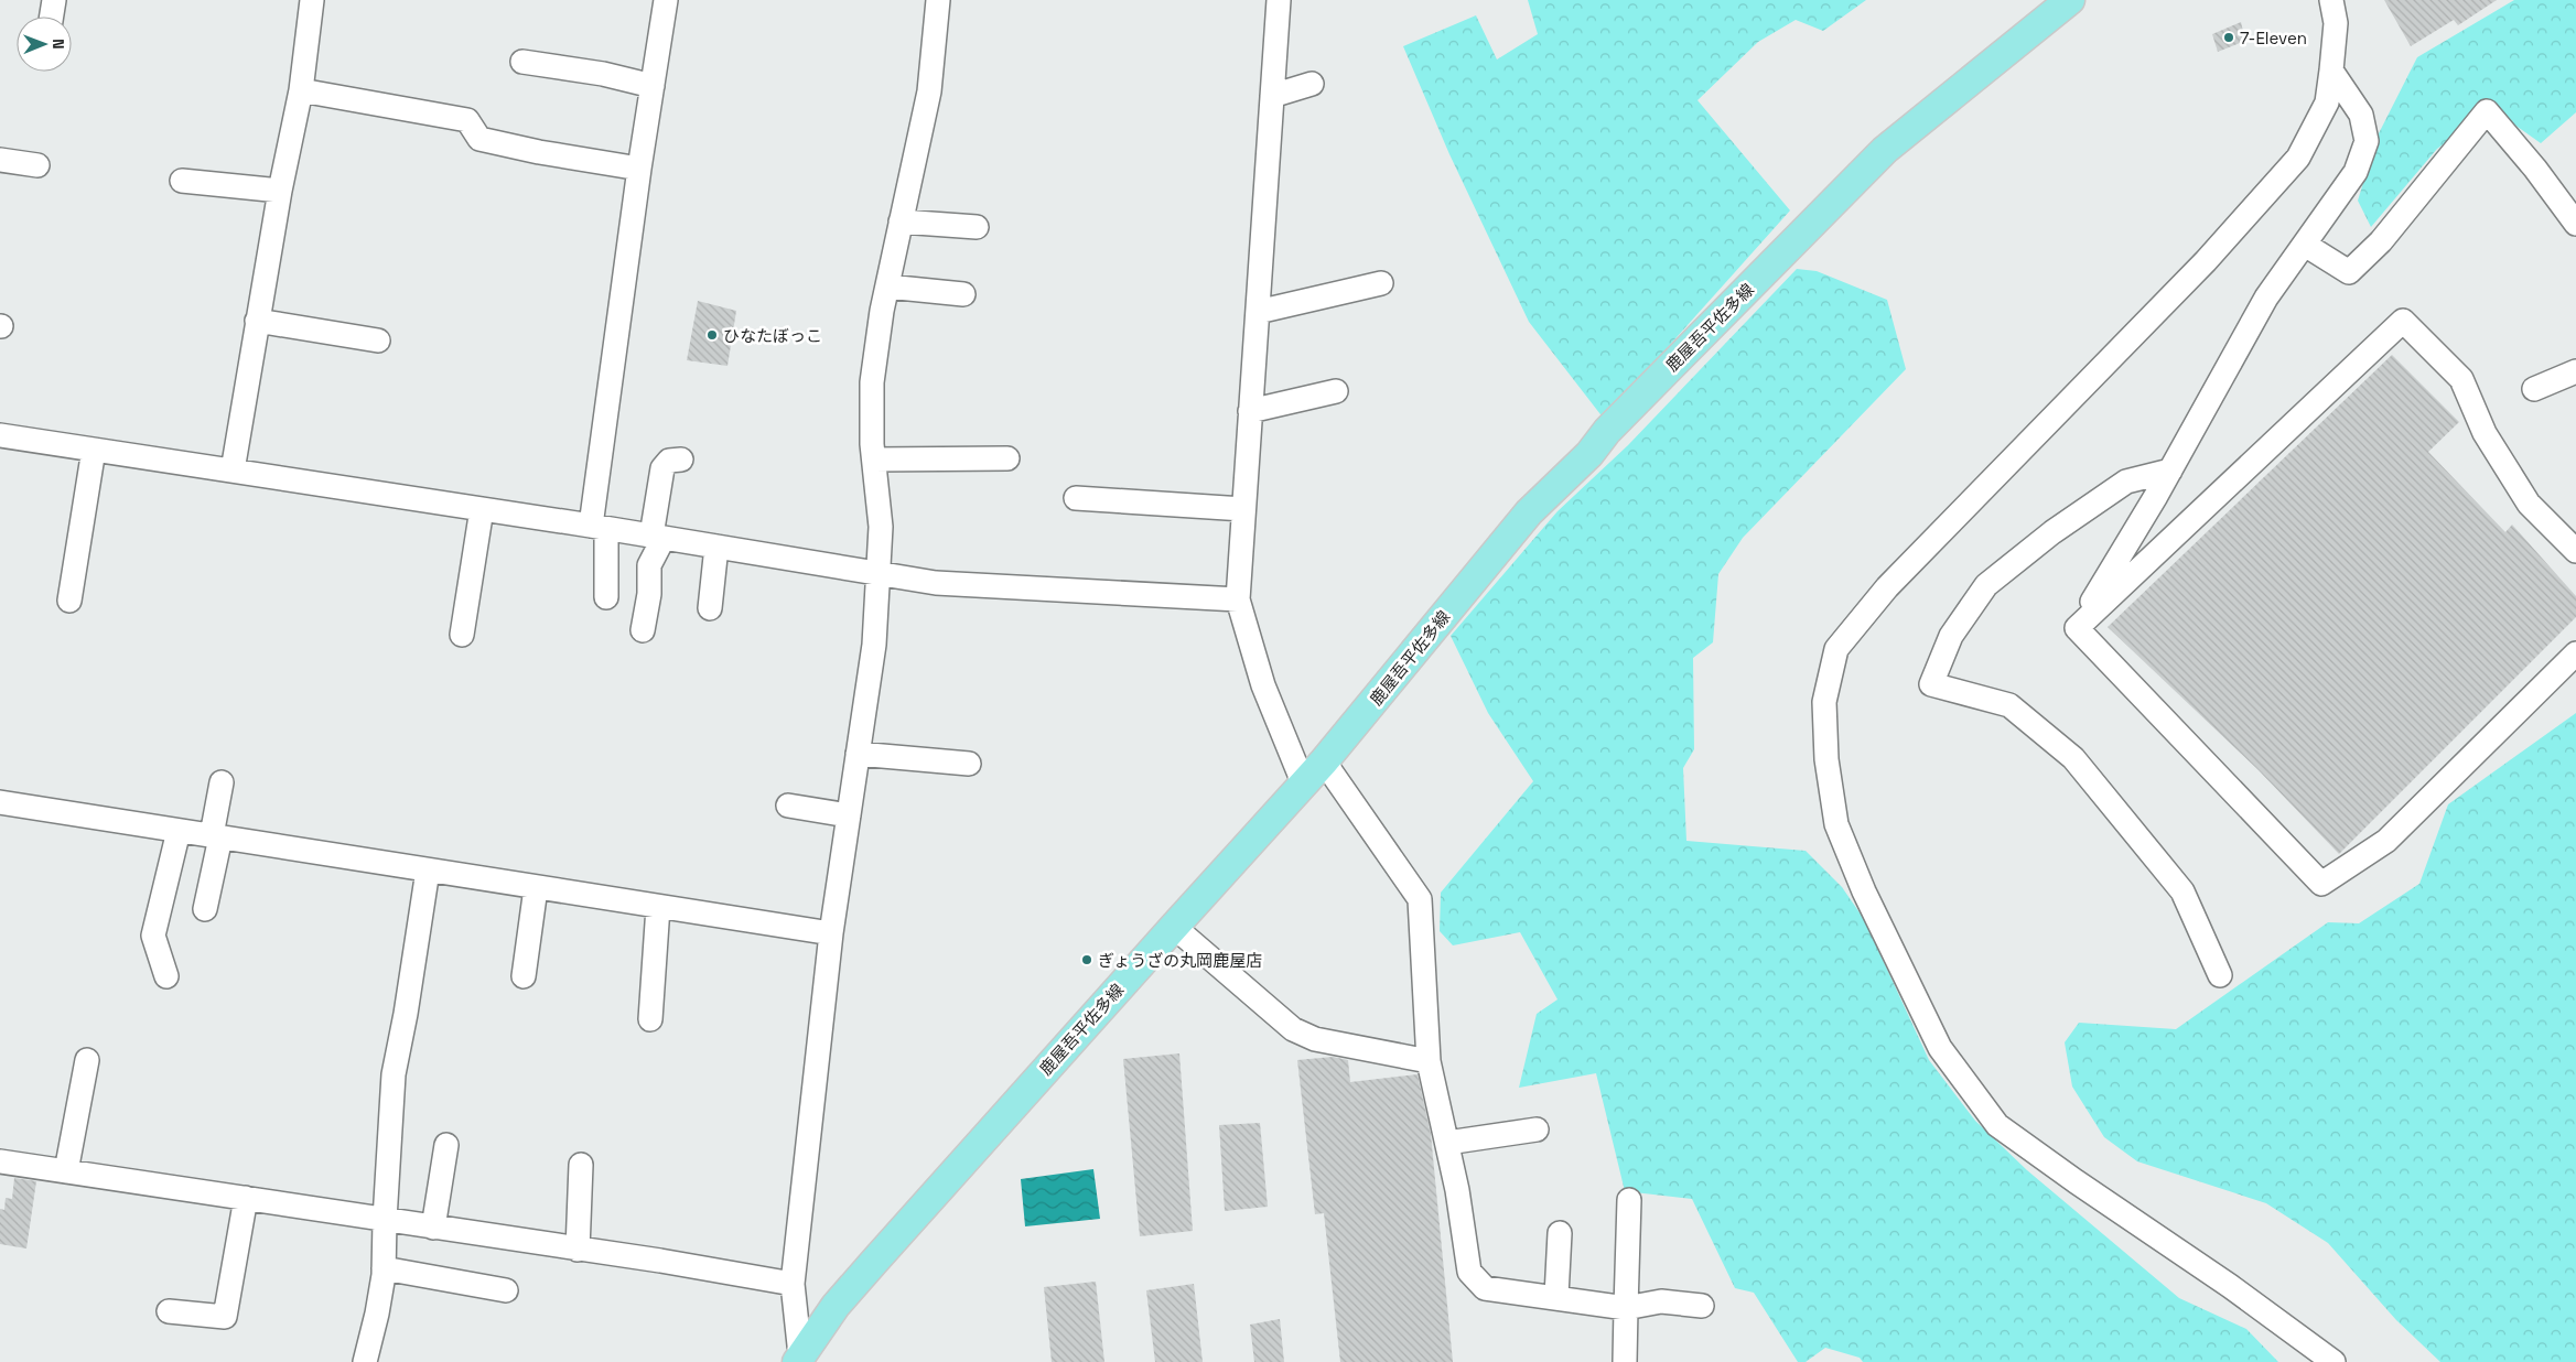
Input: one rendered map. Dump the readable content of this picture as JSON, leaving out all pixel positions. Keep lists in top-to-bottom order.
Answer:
{
  "streets": {
    "main road": ["鹿屋吾平佐多線"]
  },
  "places": ["7-Eleven", "ひなたぼっこ", "ぎょうざの丸岡鹿屋店"],
  "north": "right"
}
